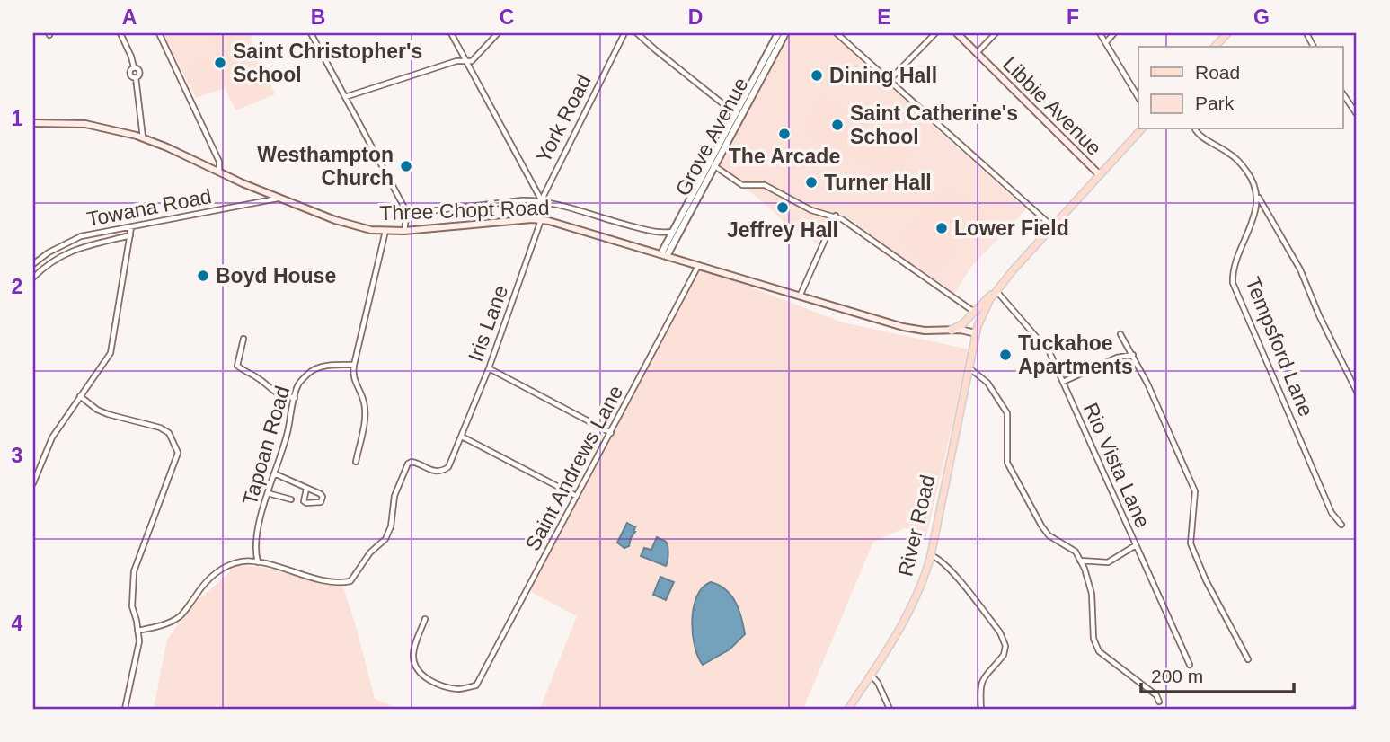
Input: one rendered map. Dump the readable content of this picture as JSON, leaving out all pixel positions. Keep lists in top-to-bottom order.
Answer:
{
  "streets": {
    "main road": ["Libbie Avenue", "Three Chopt Road", "River Road"],
    "street": [
      "York Road",
      "Grove Avenue",
      "Towana Road",
      "Iris Lane",
      "Tempsford Lane",
      "Tapoan Road",
      "Rio Vista Lane",
      "Saint Andrews Lane"
    ]
  },
  "crossings": [
    ["York Road", "Three Chopt Road"],
    ["Grove Avenue", "Three Chopt Road"],
    ["Towana Road", "Three Chopt Road"],
    ["Three Chopt Road", "Iris Lane"],
    ["Three Chopt Road", "Saint Andrews Lane"],
    ["Three Chopt Road", "River Road"],
    ["Iris Lane", "Tapoan Road"],
    ["Rio Vista Lane", "River Road"]
  ],
  "places": [
    "Saint Christopher's School",
    "Dining Hall",
    "Saint Catherine's School",
    "The Arcade",
    "Westhampton Church",
    "Turner Hall",
    "Jeffrey Hall",
    "Lower Field",
    "Boyd House",
    "Tuckahoe Apartments"
  ],
  "legend": ["Road", "Park"],
  "scale_bar": "200 m",
  "grid": {
    "columns": [
      "A",
      "B",
      "C",
      "D",
      "E",
      "F",
      "G"
    ],
    "rows": [
      "1",
      "2",
      "3",
      "4"
    ]
  }
}
